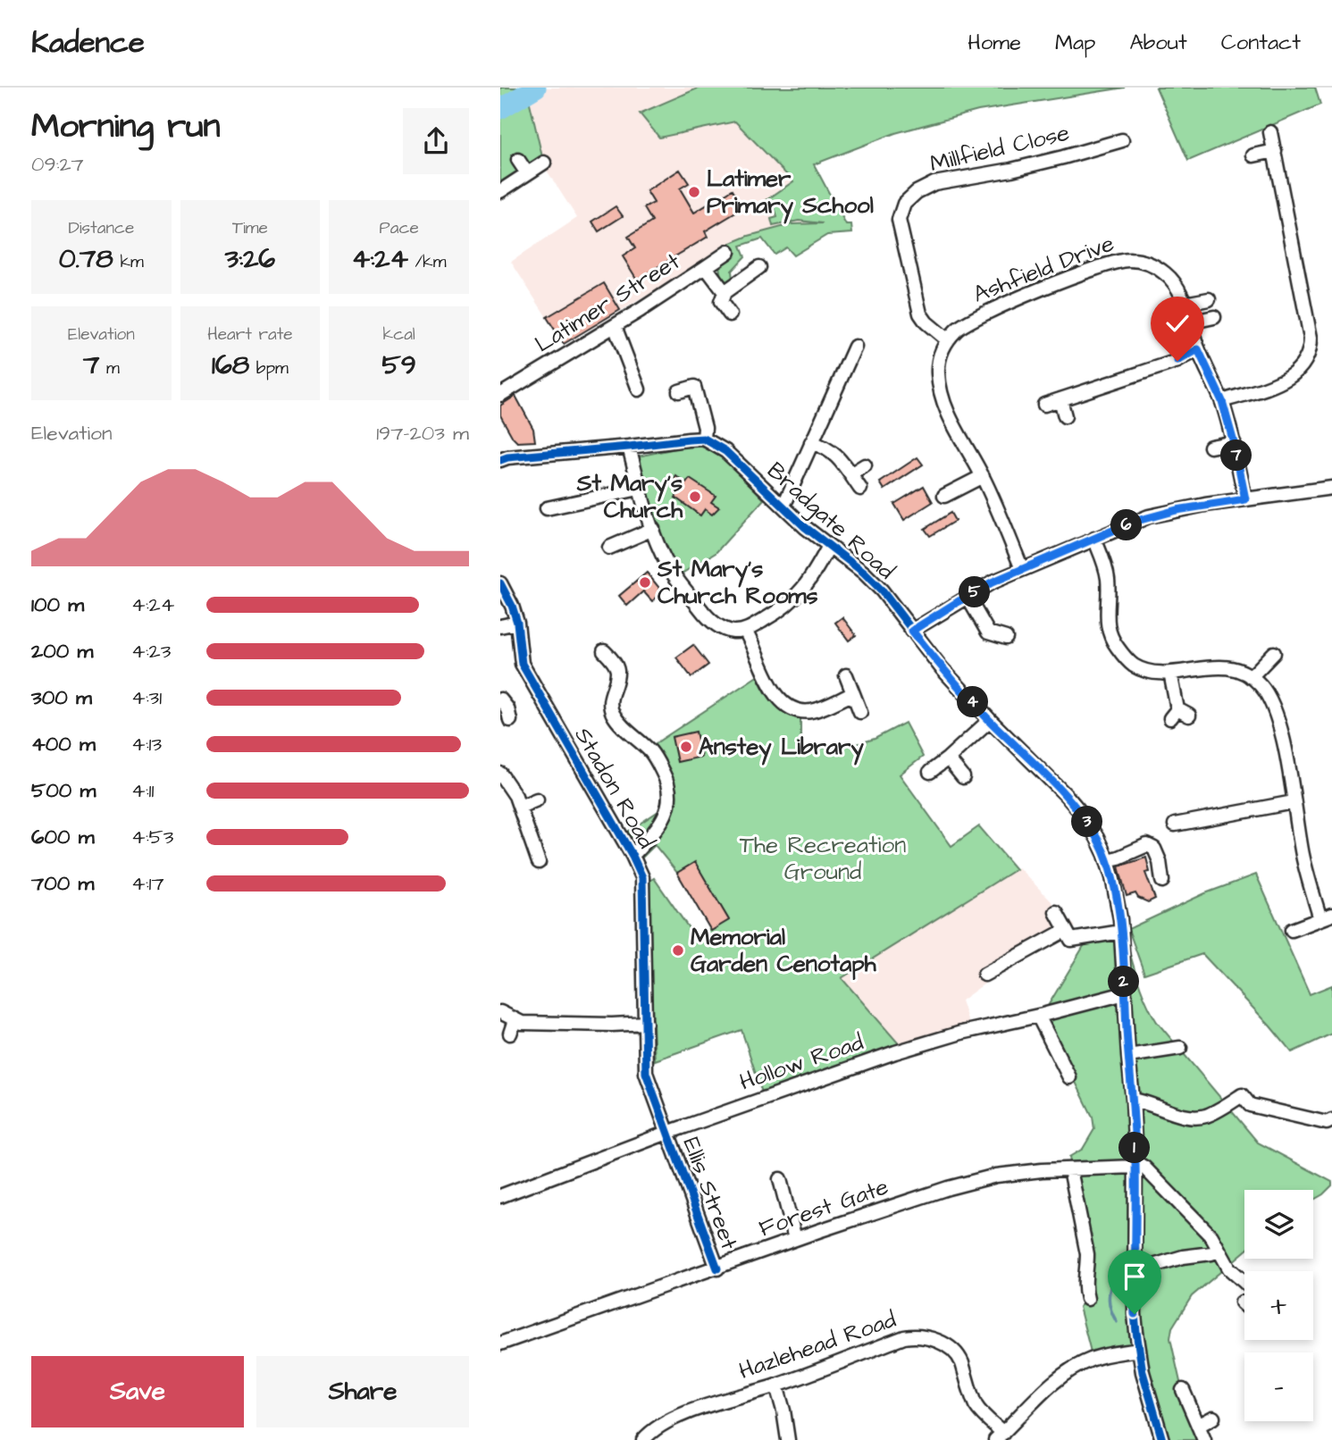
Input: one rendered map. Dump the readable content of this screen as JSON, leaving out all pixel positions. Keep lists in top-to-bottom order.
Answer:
{
  "streets": {
    "street": [
      "Millfield Close",
      "Ashfield Drive",
      "Latimer Street",
      "Bradgate Road",
      "Stadon Road",
      "Hollow Road",
      "Ellis Street",
      "Forest Gate",
      "Hazlehead Road"
    ]
  },
  "crossings": [
    ["Millfield Close", "Ashfield Drive"],
    ["Bradgate Road", "Hollow Road"],
    ["Bradgate Road", "Forest Gate"],
    ["Stadon Road", "Hollow Road"],
    ["Stadon Road", "Ellis Street"],
    ["Hollow Road", "Ellis Street"],
    ["Ellis Street", "Forest Gate"]
  ],
  "parks": ["The Recreation Ground"],
  "places": [
    "Latimer Primary School",
    "St Mary's Church",
    "St Mary's Church Rooms",
    "Anstey Library",
    "Memorial Garden Cenotaph"
  ],
  "page": {
    "header": "Kadence",
    "nav": [
      "Home",
      "Map",
      "About",
      "Contact"
    ],
    "heading": ["Morning run", "09:27"],
    "stats": [
      ["Distance", "0.78 km"],
      ["Time", "3:26"],
      ["Pace", "4:24 /km"],
      ["Elevation", "7 m"],
      ["Heart rate", "168 bpm"],
      ["kcal", "59"]
    ],
    "chart": ["Elevation", "197–203 m"],
    "pins": [
      "7",
      "6",
      "5",
      "4",
      "3",
      "2",
      "1"
    ],
    "list": [
      {
        "name": "100 m",
        "note": "4:24"
      },
      {
        "name": "200 m",
        "note": "4:23"
      },
      {
        "name": "300 m",
        "note": "4:31"
      },
      {
        "name": "400 m",
        "note": "4:13"
      },
      {
        "name": "500 m",
        "note": "4:11"
      },
      {
        "name": "600 m",
        "note": "4:53"
      },
      {
        "name": "700 m",
        "note": "4:17"
      }
    ],
    "map_buttons": ["+", "−"],
    "buttons": ["Save", "Share"]
  }
}
